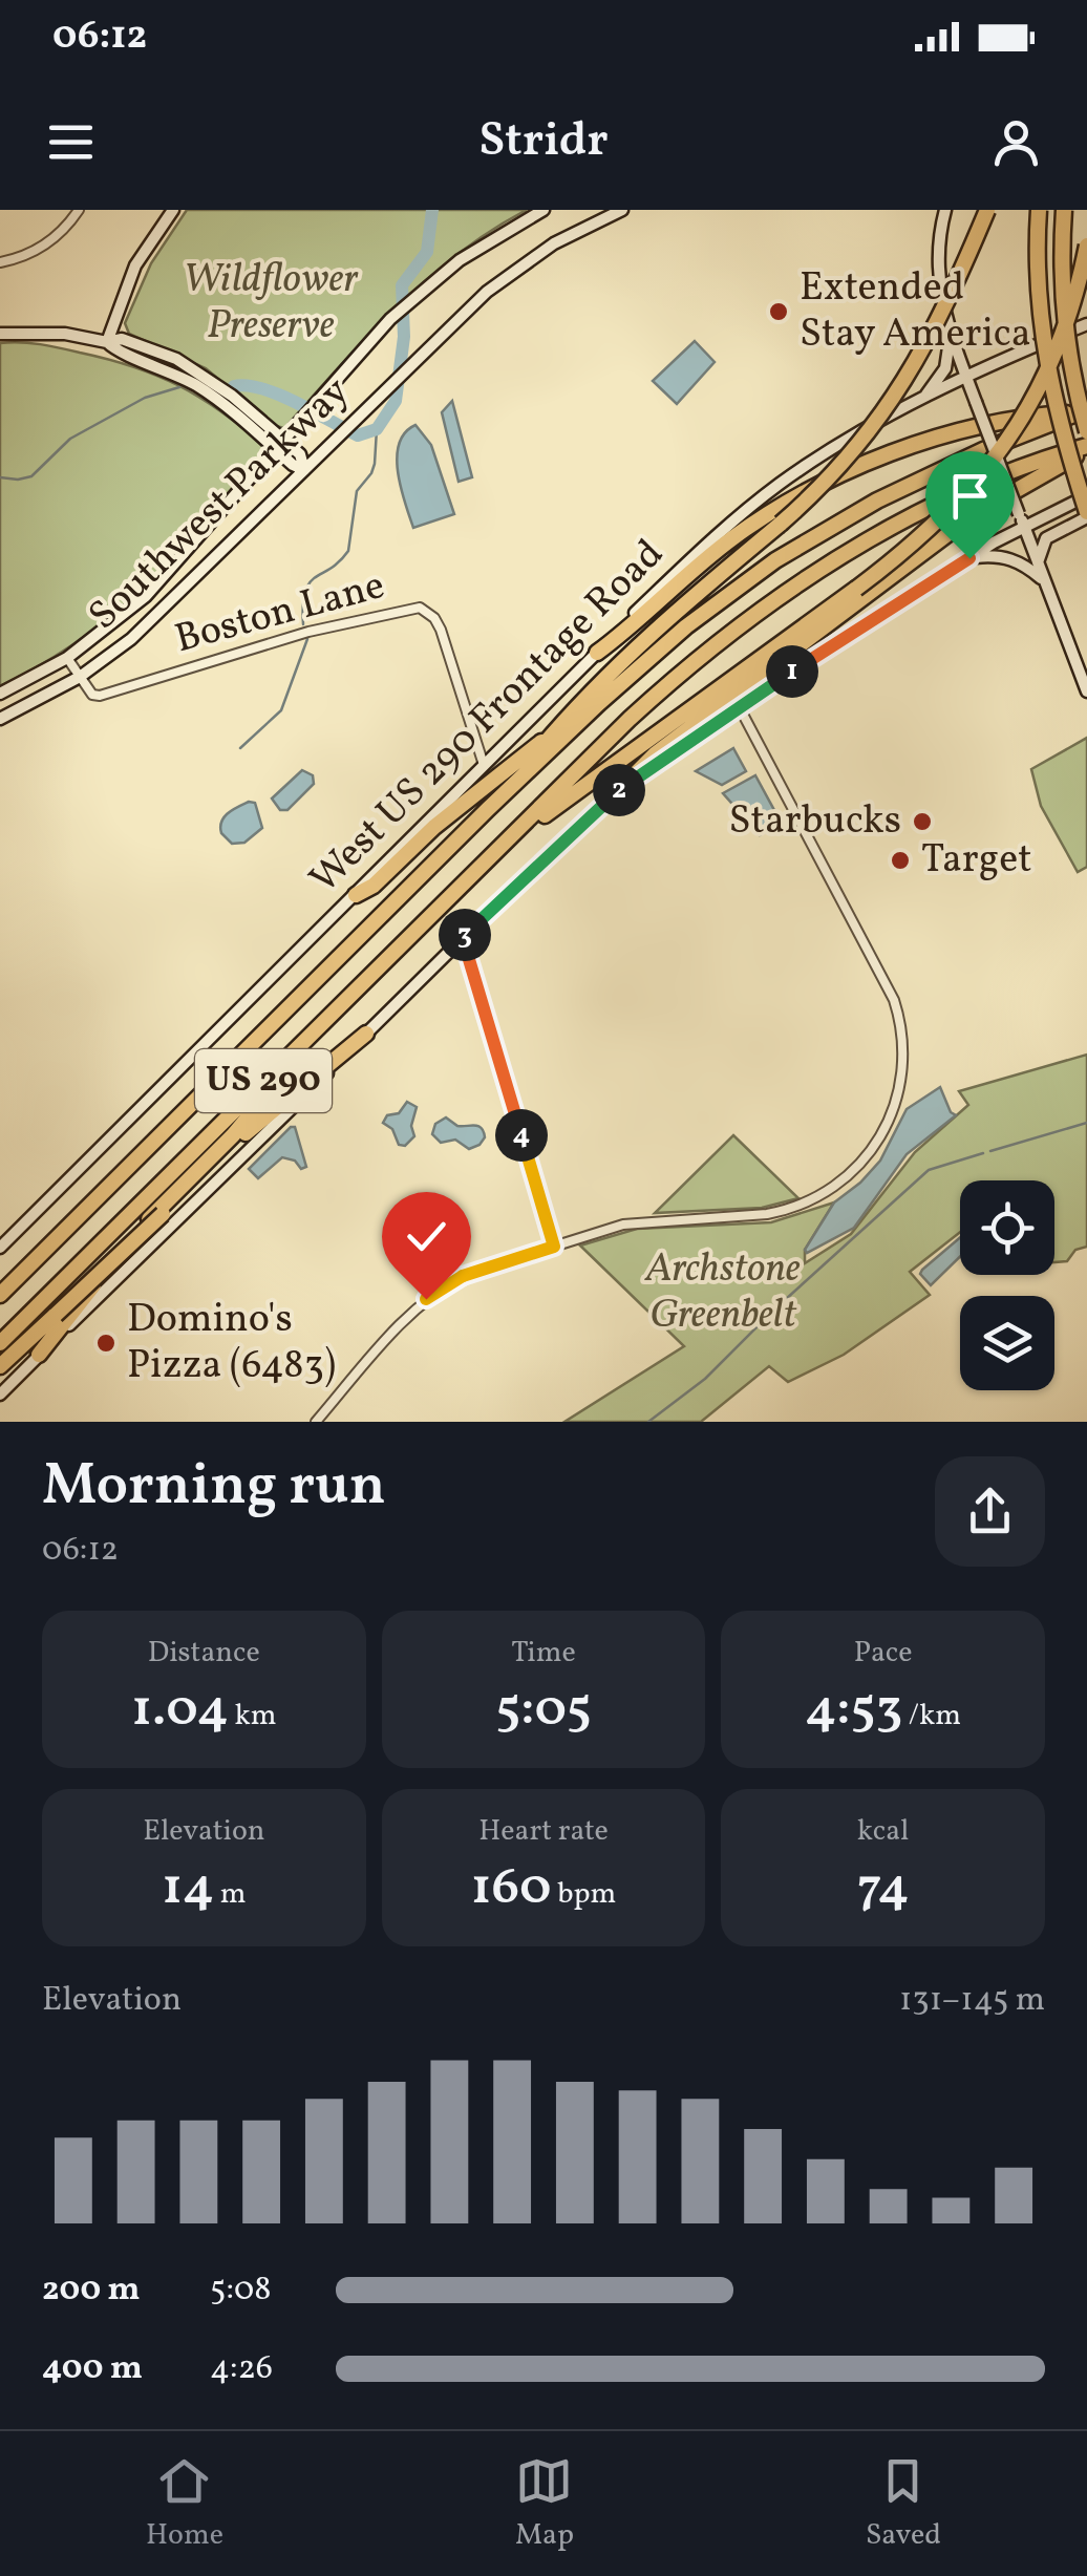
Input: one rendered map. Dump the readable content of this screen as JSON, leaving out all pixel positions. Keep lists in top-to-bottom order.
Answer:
{
  "streets": {
    "highway": ["US 290"],
    "main road": ["Southwest Parkway", "West US 290 Frontage Road"],
    "street": ["Boston Lane"]
  },
  "crossings": [
    ["Southwest Parkway", "Boston Lane"],
    ["Boston Lane", "West US 290 Frontage Road"]
  ],
  "parks": ["Wildflower Preserve", "Archstone Greenbelt"],
  "places": [
    "Extended Stay America",
    "Starbucks",
    "Target",
    "Domino's Pizza (6483)"
  ],
  "page": {
    "status": "06:12",
    "header": "Stridr",
    "pins": [
      "1",
      "2",
      "3",
      "4"
    ],
    "heading": ["Morning run", "06:12"],
    "stats": [
      ["Distance", "1.04 km"],
      ["Time", "5:05"],
      ["Pace", "4:53 /km"],
      ["Elevation", "14 m"],
      ["Heart rate", "160 bpm"],
      ["kcal", "74"]
    ],
    "chart": ["Elevation", "131–145 m"],
    "list": [
      {
        "name": "200 m",
        "note": "5:08"
      },
      {
        "name": "400 m",
        "note": "4:26"
      }
    ],
    "tabs": ["Home", "Map", "Saved"]
  }
}
